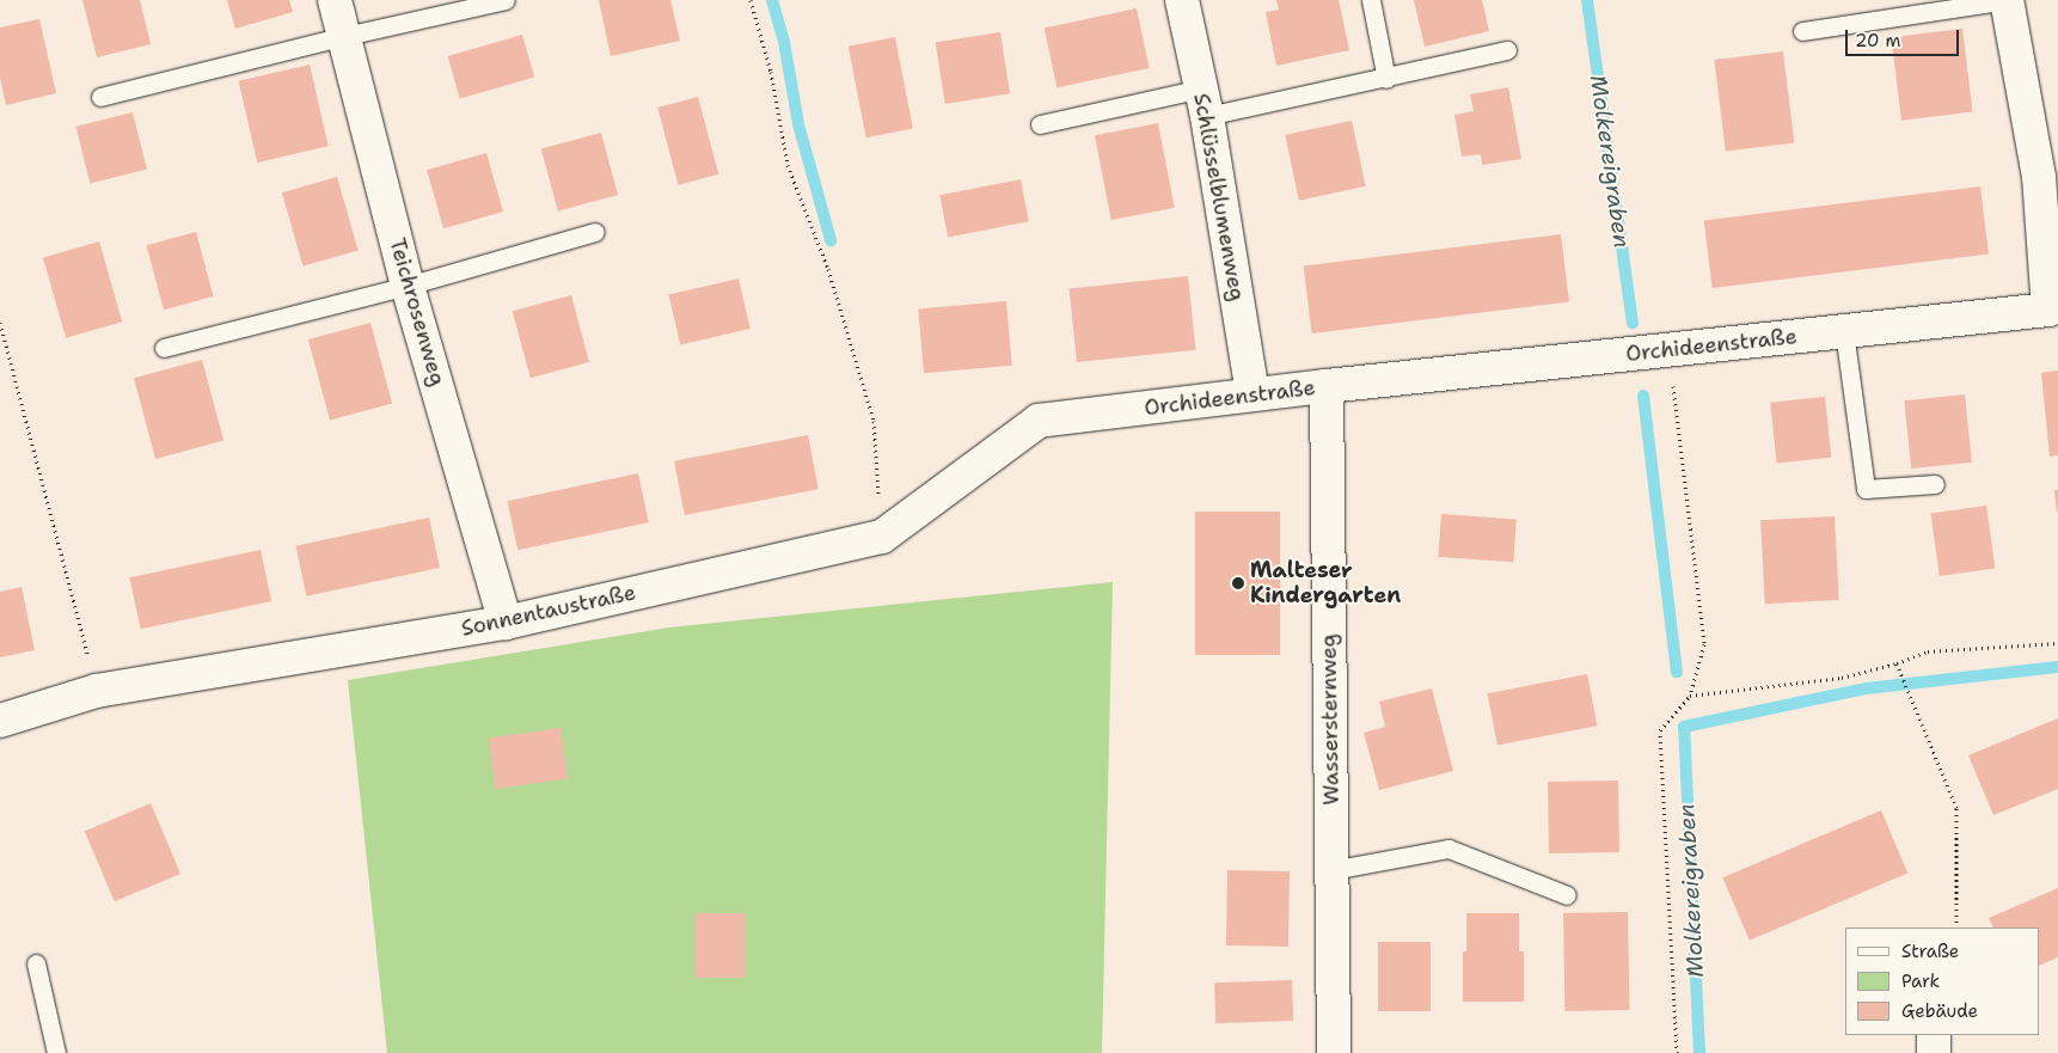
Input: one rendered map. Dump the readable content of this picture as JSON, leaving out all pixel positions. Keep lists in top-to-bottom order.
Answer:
{
  "streets": {
    "street": [
      "Schlüsselblumenweg",
      "Teichrosenweg",
      "Orchideenstraße",
      "Sonnentaustraße",
      "Wassersternweg"
    ]
  },
  "crossings": [
    ["Schlüsselblumenweg", "Orchideenstraße"],
    ["Teichrosenweg", "Sonnentaustraße"],
    ["Orchideenstraße", "Sonnentaustraße"],
    ["Orchideenstraße", "Wassersternweg"]
  ],
  "water": ["Molkereigraben"],
  "places": ["Malteser Kindergarten"],
  "legend": ["Straße", "Park", "Gebäude"],
  "scale_bar": "20 m"
}
